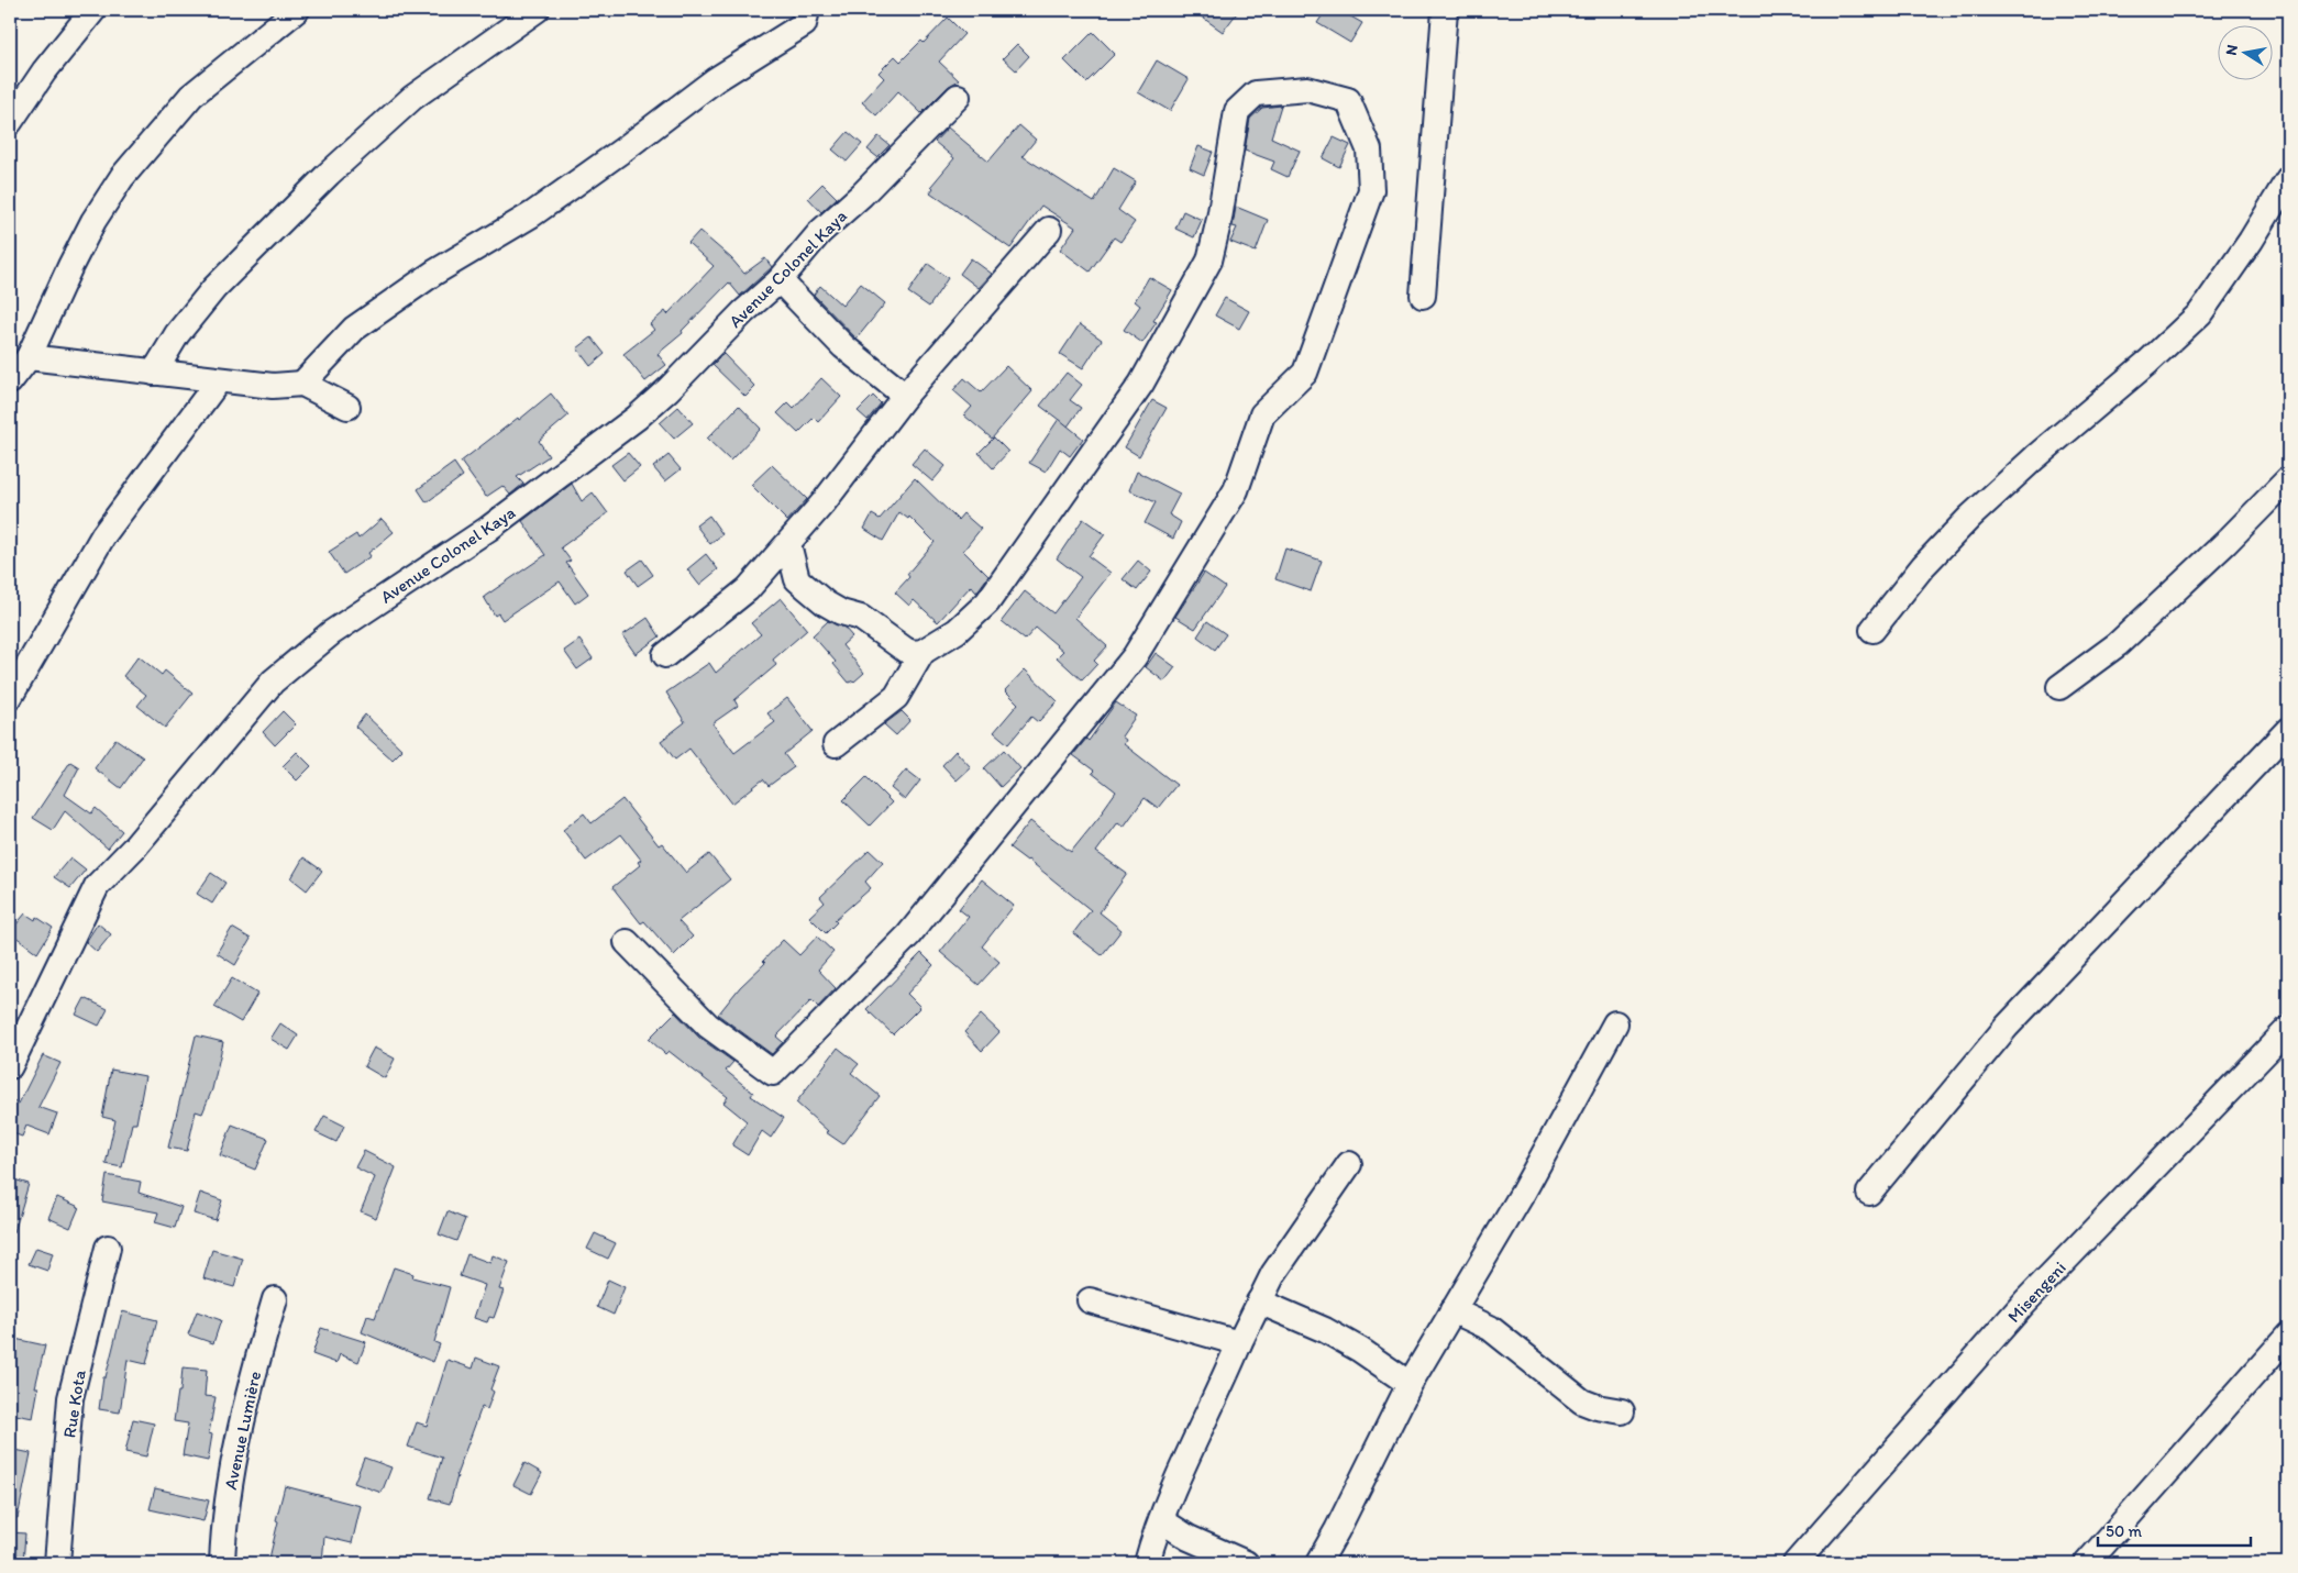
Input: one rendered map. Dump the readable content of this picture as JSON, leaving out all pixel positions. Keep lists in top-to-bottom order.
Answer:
{
  "streets": {
    "street": [
      "Avenue Colonel Kaya",
      "Misengeni",
      "Rue Kota",
      "Avenue Lumière"
    ]
  },
  "scale_bar": "50 m",
  "north": "left"
}
